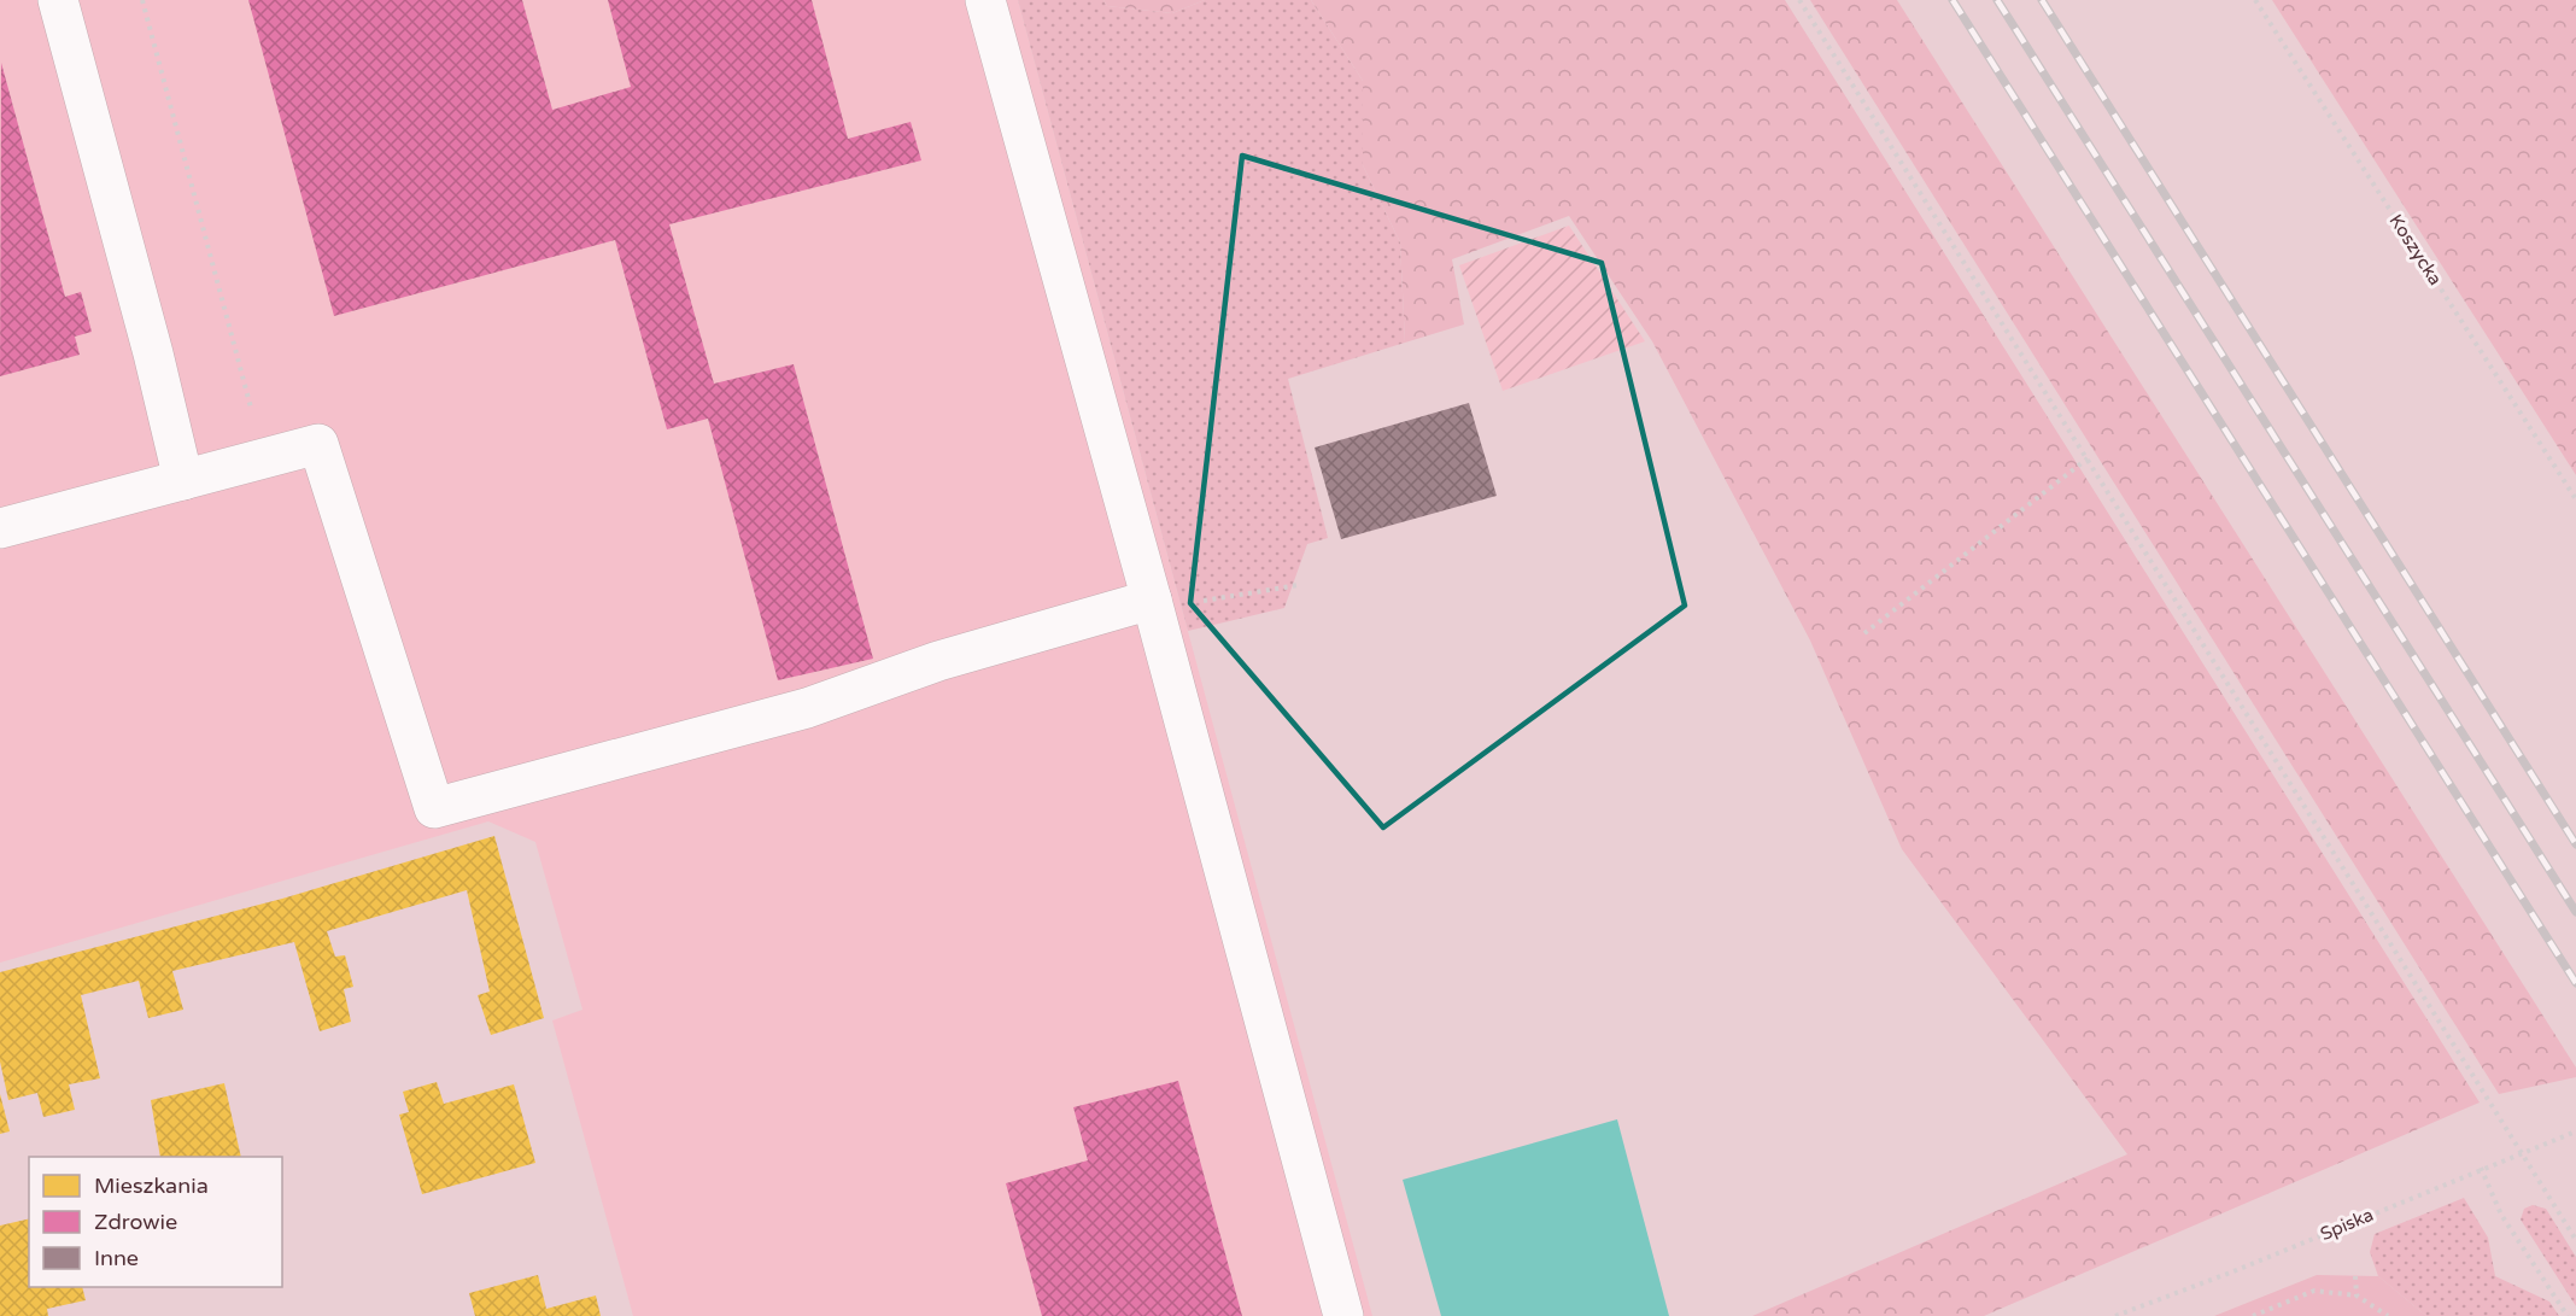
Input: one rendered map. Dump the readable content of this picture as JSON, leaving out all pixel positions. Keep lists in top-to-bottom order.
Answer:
{
  "streets": {
    "path": ["Koszycka", "Spiska"]
  },
  "legend": ["Mieszkania", "Zdrowie", "Inne"]
}
